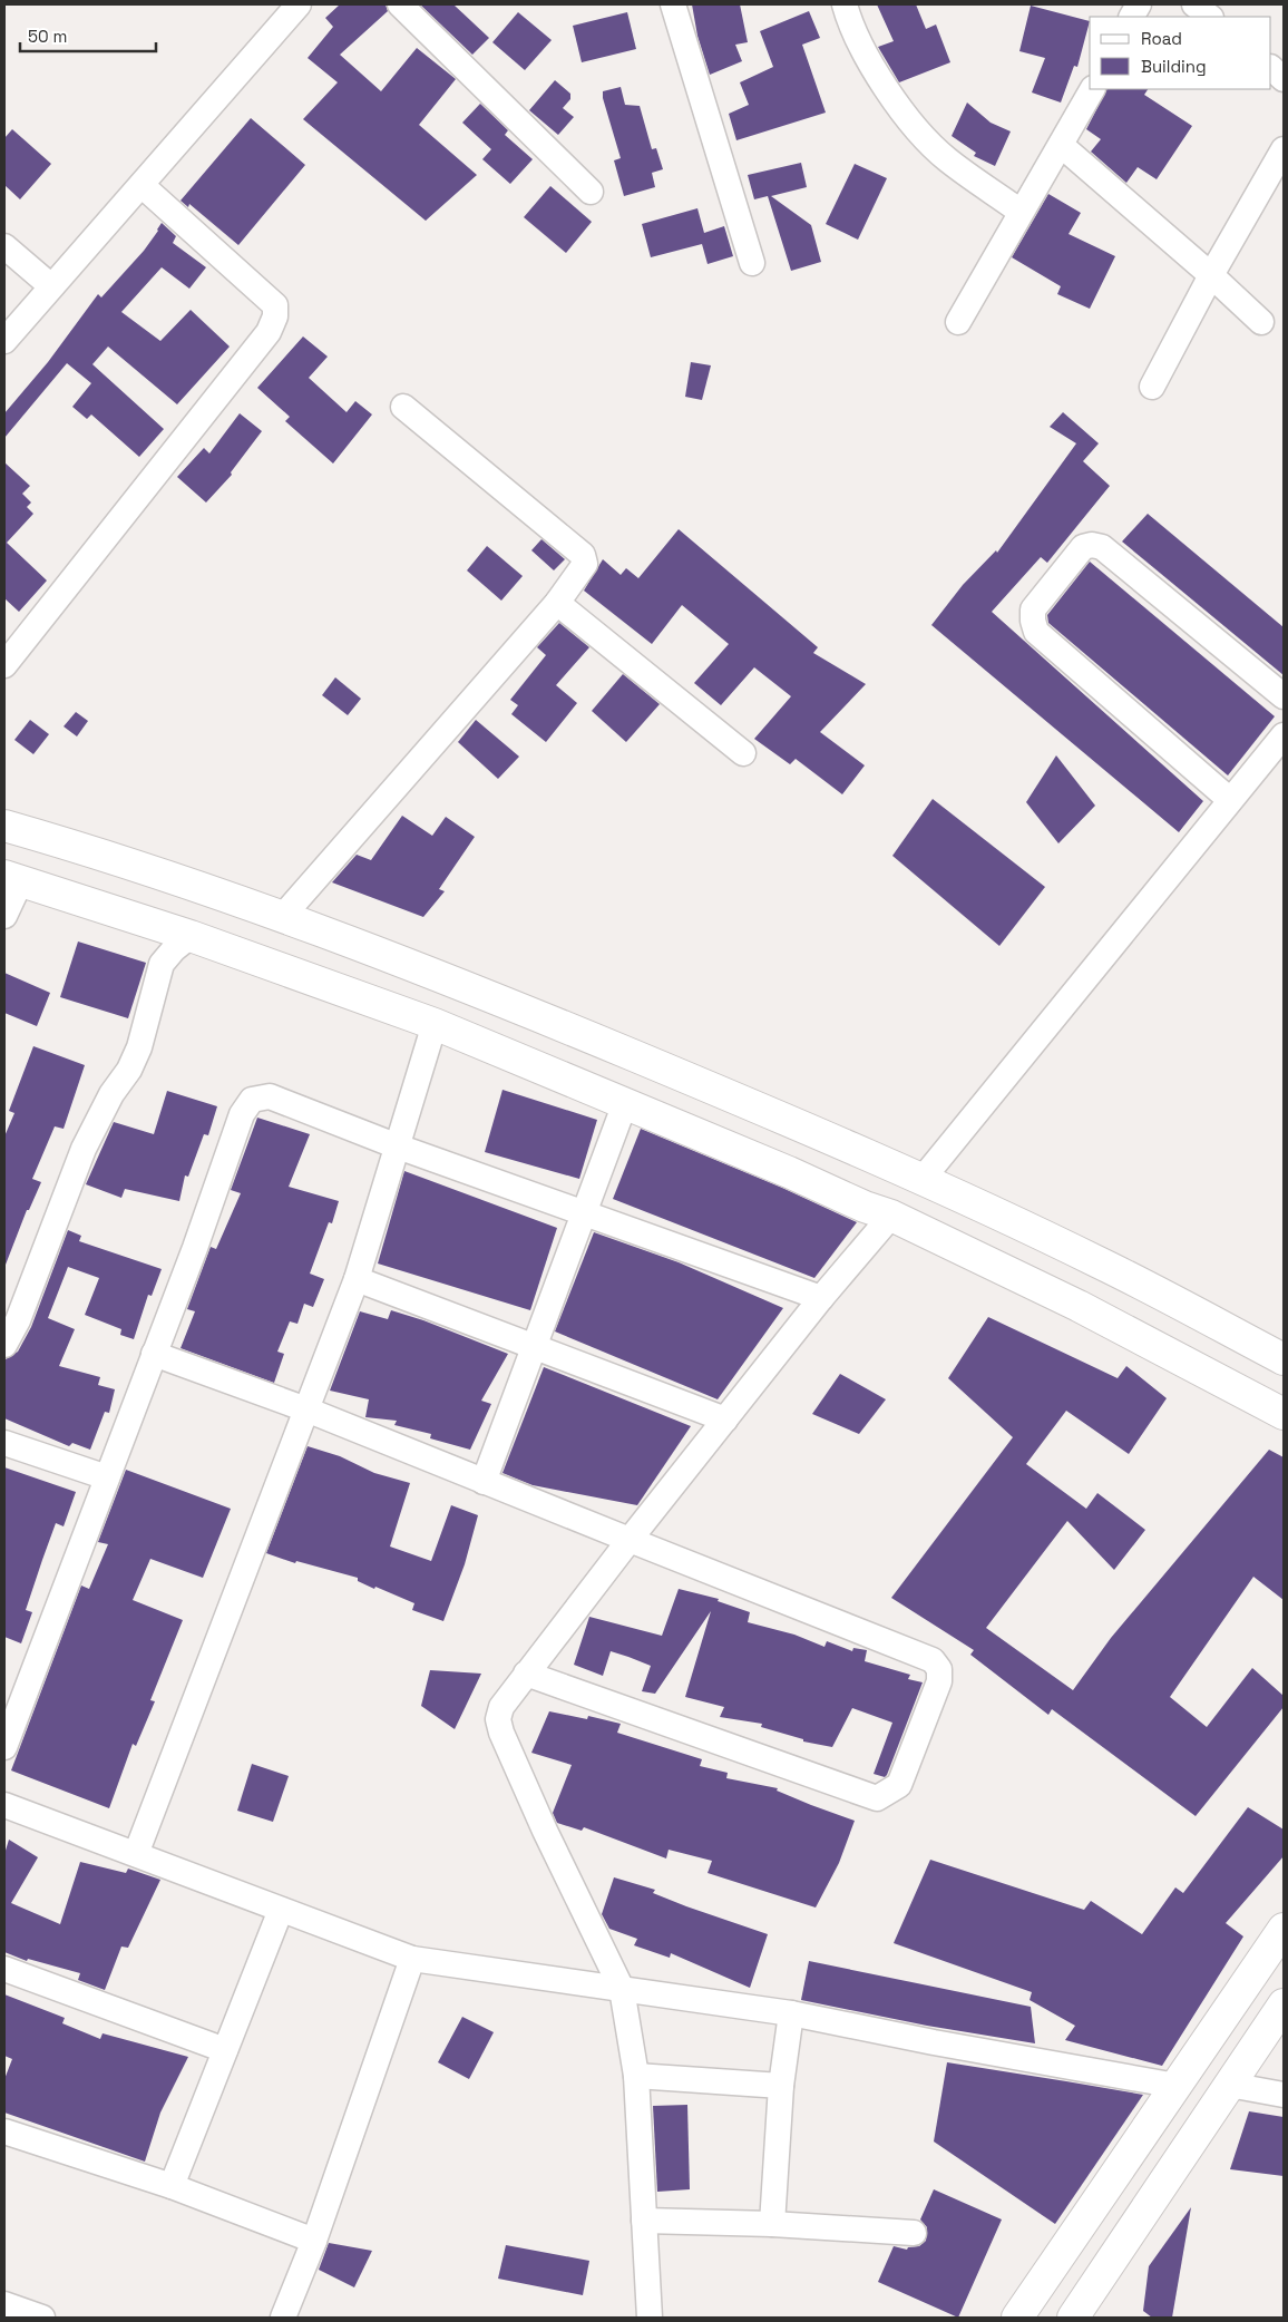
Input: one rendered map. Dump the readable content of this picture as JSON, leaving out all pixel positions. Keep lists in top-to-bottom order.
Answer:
{
  "legend": ["Road", "Building"],
  "scale_bar": "50 m"
}
